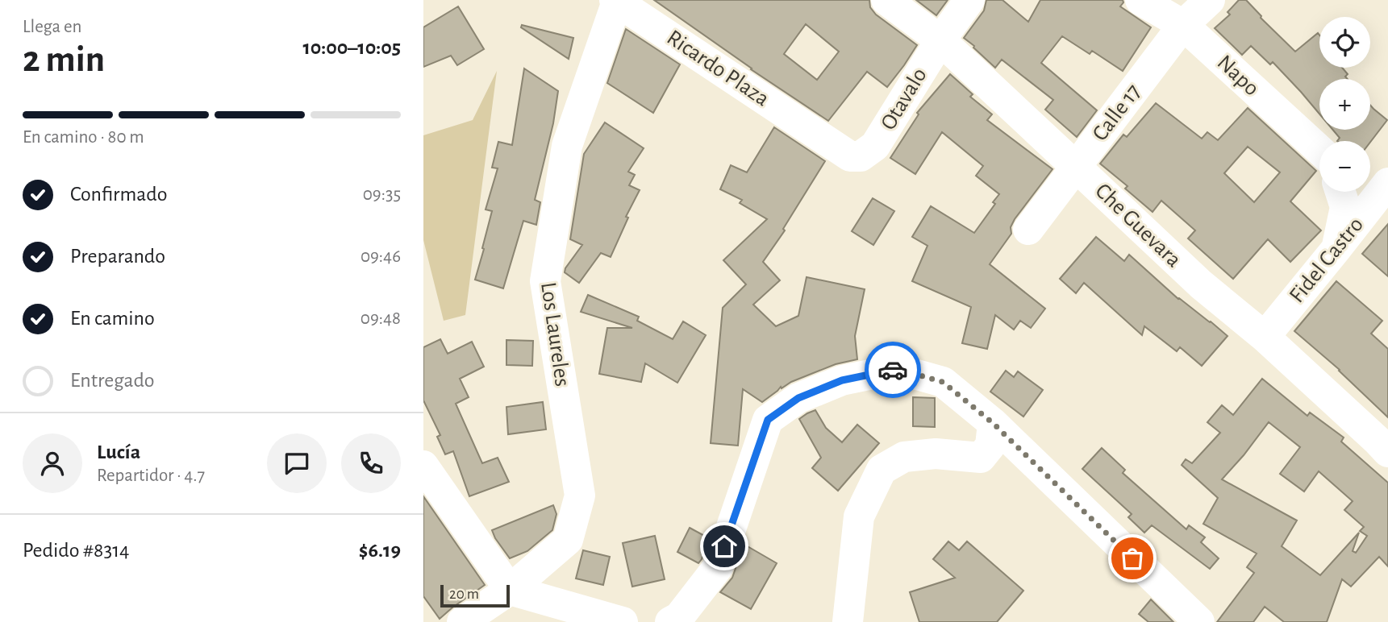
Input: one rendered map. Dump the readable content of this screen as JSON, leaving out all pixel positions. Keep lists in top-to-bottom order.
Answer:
{
  "streets": {
    "street": [
      "Ricardo Plaza",
      "Napo",
      "Otavalo",
      "Calle 17",
      "Che Guevara",
      "Fidel Castro",
      "Los Laureles"
    ]
  },
  "crossings": [
    ["Ricardo Plaza", "Otavalo"],
    ["Ricardo Plaza", "Los Laureles"],
    ["Napo", "Calle 17"],
    ["Otavalo", "Che Guevara"],
    ["Calle 17", "Che Guevara"],
    ["Che Guevara", "Fidel Castro"]
  ],
  "scale_bar": "20 m",
  "page": {
    "heading": ["2 min", "Llega en", "10:00–10:05"],
    "panel": [
      "Lucía",
      "Repartidor · 4.7",
      "Pedido #8314",
      "$6.19"
    ],
    "map_buttons": ["+", "−"],
    "bar": "En camino · 80 m",
    "list": [
      ["Confirmado", "09:35"],
      ["Preparando", "09:46"],
      ["En camino", "09:48"],
      "Entregado"
    ],
    "scale": "20 m"
  }
}
